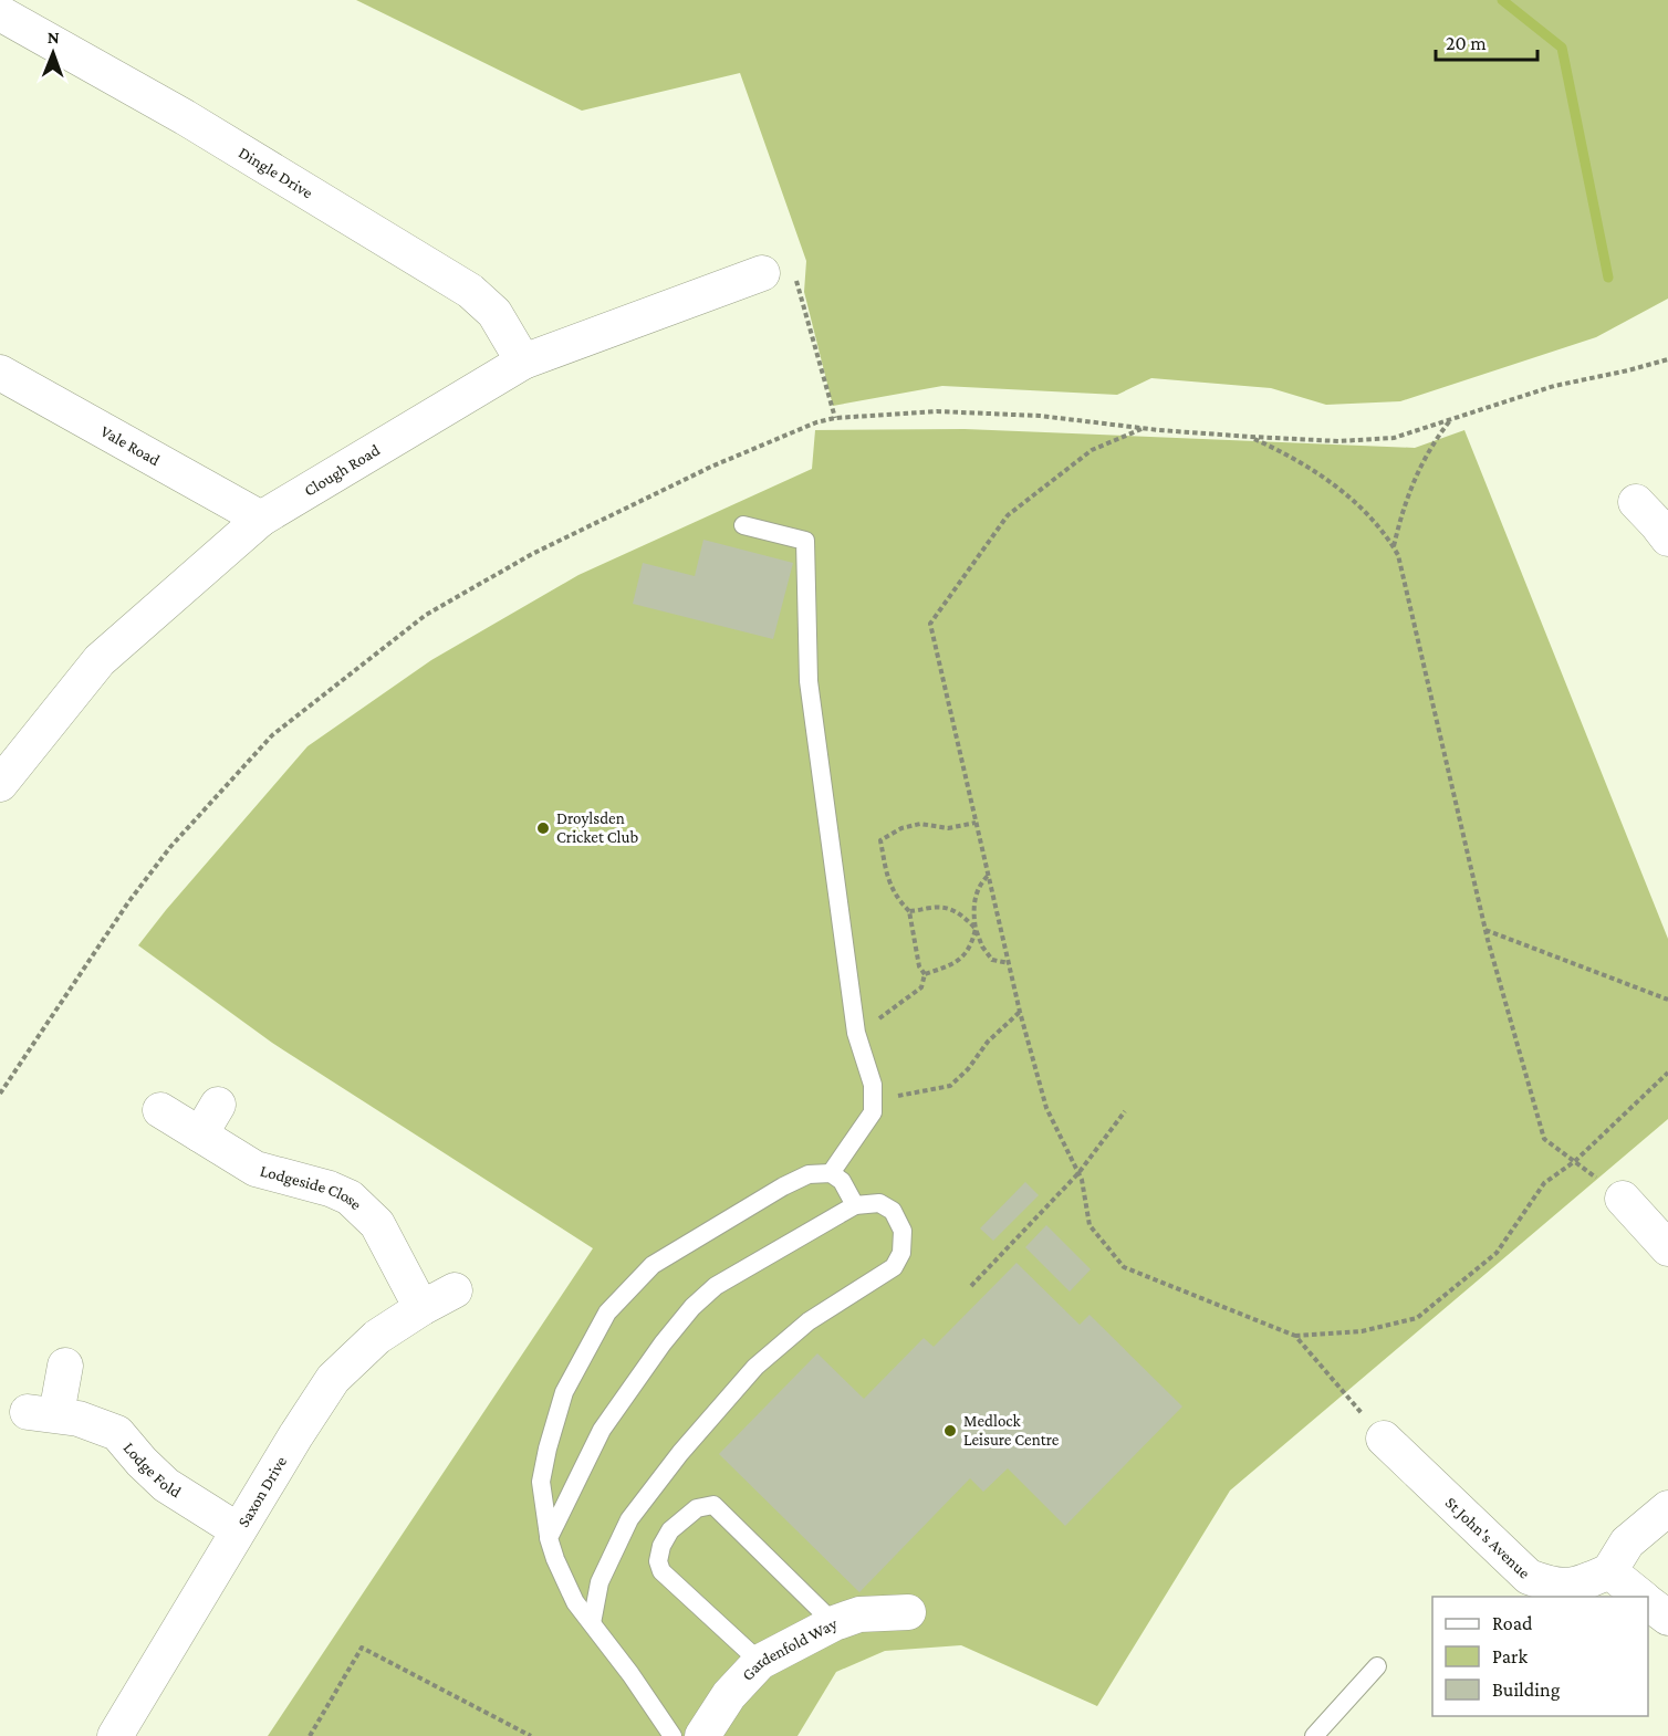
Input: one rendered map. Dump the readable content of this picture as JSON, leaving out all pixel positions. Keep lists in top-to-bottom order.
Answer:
{
  "streets": {
    "street": [
      "Dingle Drive",
      "Vale Road",
      "Clough Road",
      "Lodgeside Close",
      "Lodge Fold",
      "Saxon Drive",
      "St John's Avenue",
      "Gardenfold Way"
    ]
  },
  "crossings": [
    ["Dingle Drive", "Clough Road"],
    ["Vale Road", "Clough Road"],
    ["Lodgeside Close", "Saxon Drive"],
    ["Lodge Fold", "Saxon Drive"]
  ],
  "places": ["Droylsden Cricket Club", "Medlock Leisure Centre"],
  "legend": ["Road", "Park", "Building"],
  "scale_bar": "20 m",
  "north": "top"
}
